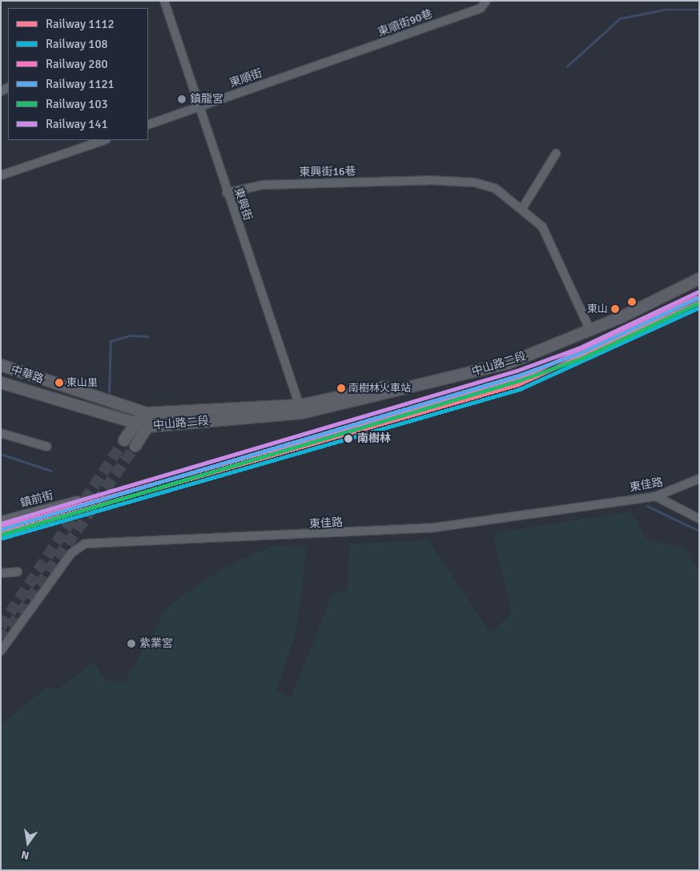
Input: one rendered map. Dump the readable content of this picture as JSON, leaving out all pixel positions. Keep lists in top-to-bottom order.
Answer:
{
  "streets": {
    "main road": ["中山路二段", "中華路"],
    "street": [
      "東順街90巷",
      "東順街",
      "東興街16巷",
      "東興街",
      "東佳路",
      "鎮前街"
    ]
  },
  "crossings": [
    ["東順街90巷", "東順街"],
    ["東順街", "東興街"],
    ["東興街16巷", "東興街"],
    ["東興街16巷", "中山路二段"],
    ["東興街", "中山路二段"],
    ["中山路二段", "中華路"]
  ],
  "places": [
    "鎮龍宮",
    "東山",
    "東山里",
    "南樹林火車站",
    "南樹林",
    "紫業宮"
  ],
  "lines": [
    "rail line 141",
    "rail line 280",
    "rail line 1121",
    "rail line 1112",
    "rail line 103",
    "rail line 108"
  ],
  "legend": [
    "Railway 1112",
    "Railway 108",
    "Railway 280",
    "Railway 1121",
    "Railway 103",
    "Railway 141"
  ],
  "north": "bottom"
}
